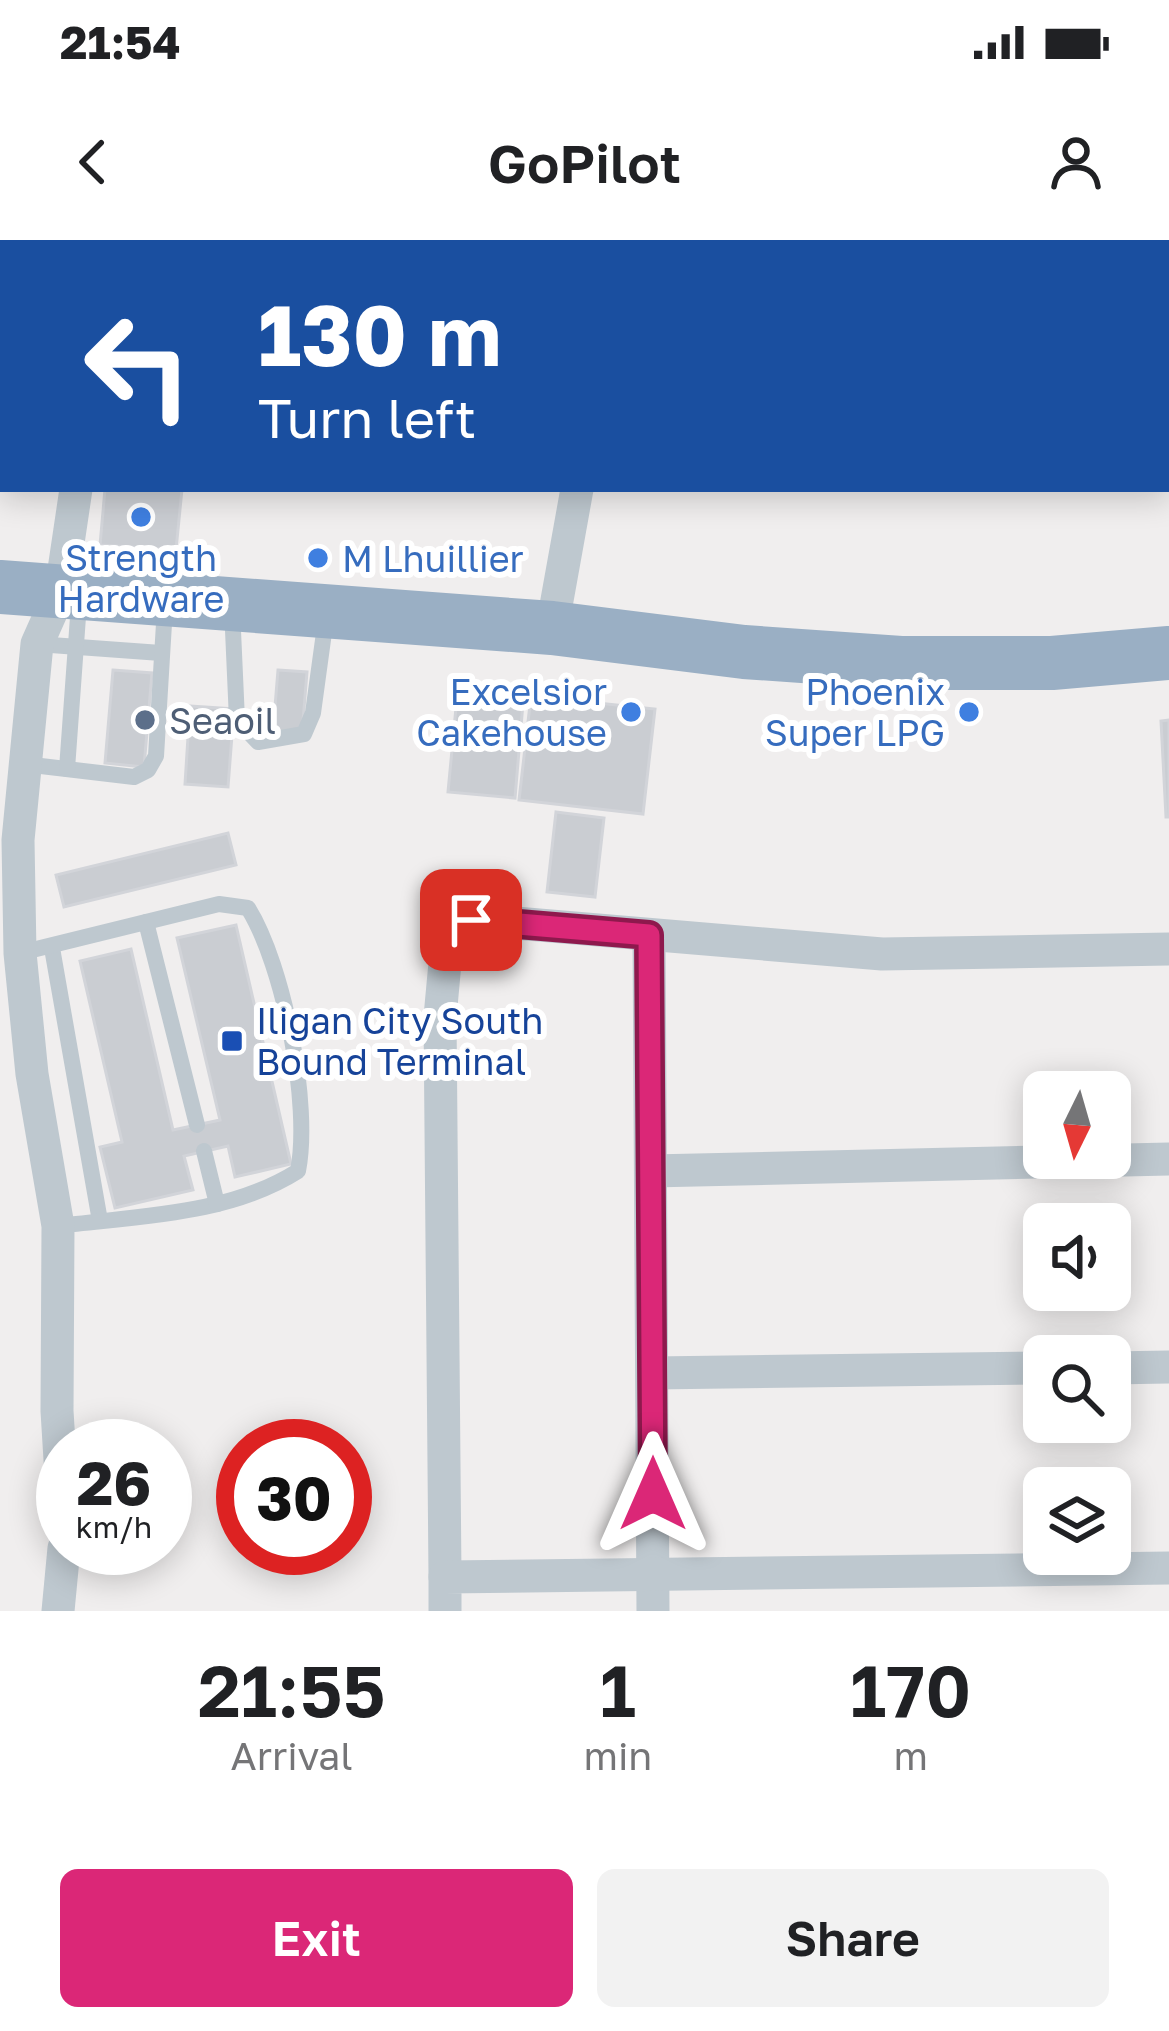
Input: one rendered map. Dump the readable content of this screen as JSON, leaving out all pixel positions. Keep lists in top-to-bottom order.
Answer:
{
  "places": {
    "other": [
      "Strength Hardware",
      "M Lhuillier",
      "Excelsior Cakehouse",
      "Phoenix Super LPG",
      "Seaoil"
    ],
    "transit": ["Iligan City South Bound Terminal"]
  },
  "north": "bottom",
  "page": {
    "status": "21:54",
    "header": "GoPilot",
    "turn": ["130 m", "Turn left"],
    "speed": "26 km/h",
    "limit": "30",
    "eta": [
      "21:55",
      "Arrival",
      "1",
      "min",
      "170",
      "m"
    ],
    "buttons": ["Exit", "Share"]
  }
}
